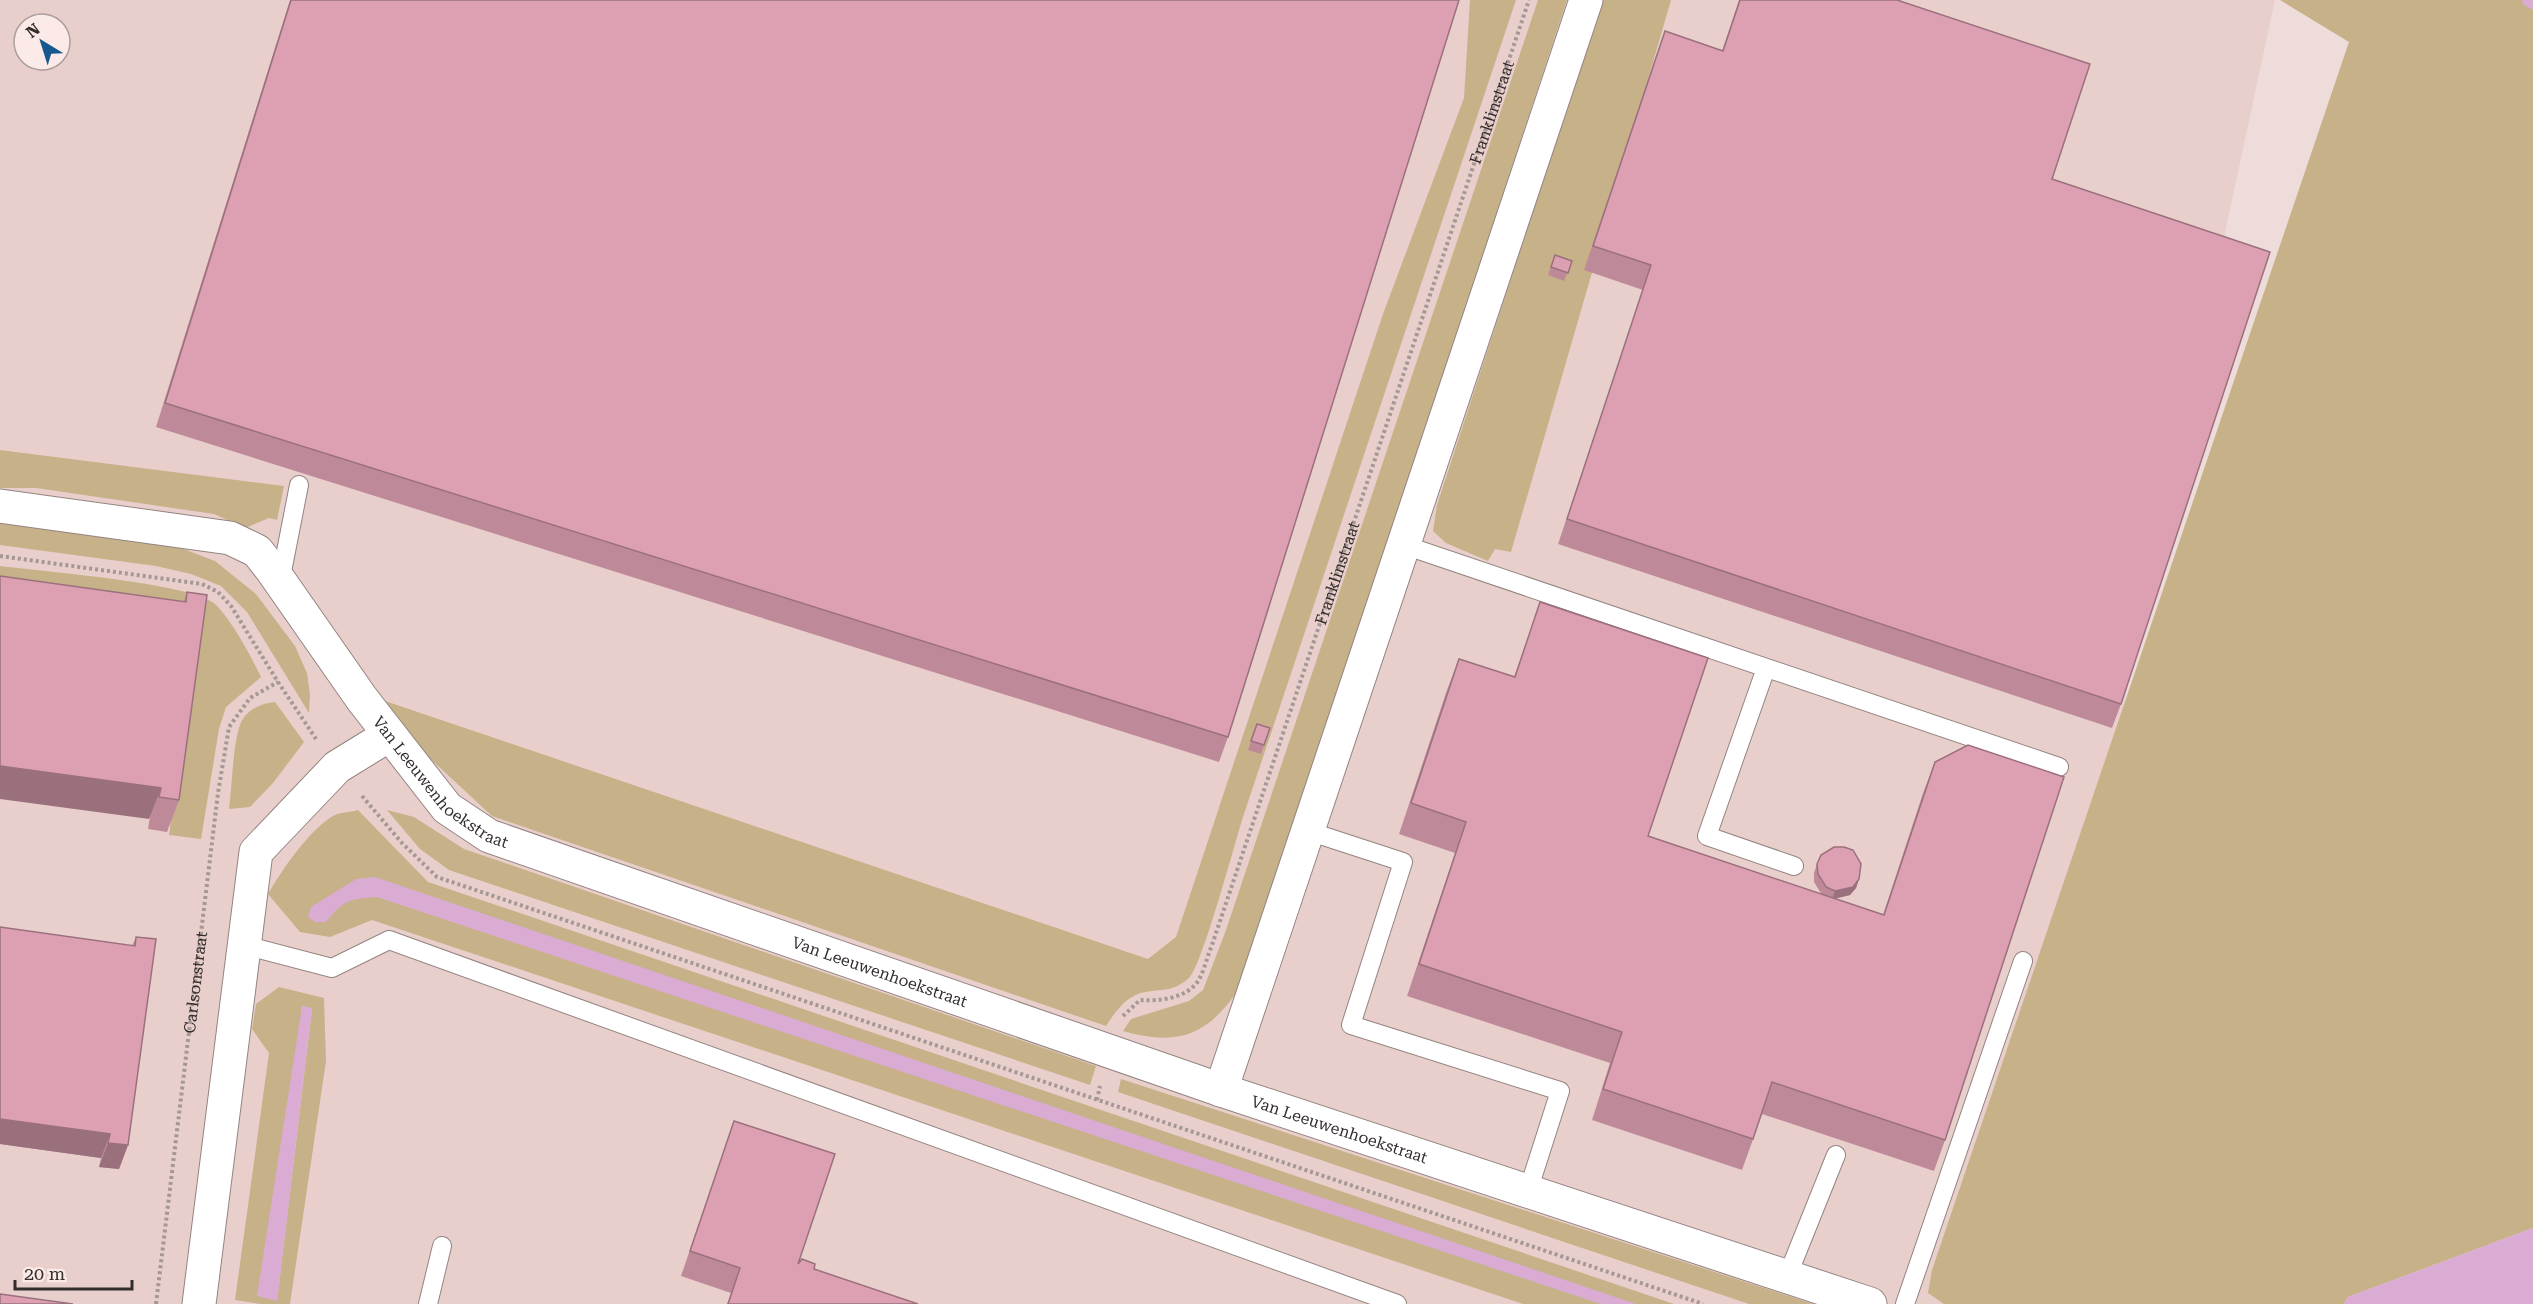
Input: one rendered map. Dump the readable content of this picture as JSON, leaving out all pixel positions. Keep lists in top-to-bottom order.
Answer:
{
  "streets": {
    "street": ["Van Leeuwenhoekstraat"],
    "path": ["Franklinstraat", "Carlsonstraat"]
  },
  "crossings": [
    ["Franklinstraat", "Van Leeuwenhoekstraat"]
  ],
  "scale_bar": "20 m",
  "north": "top left"
}
